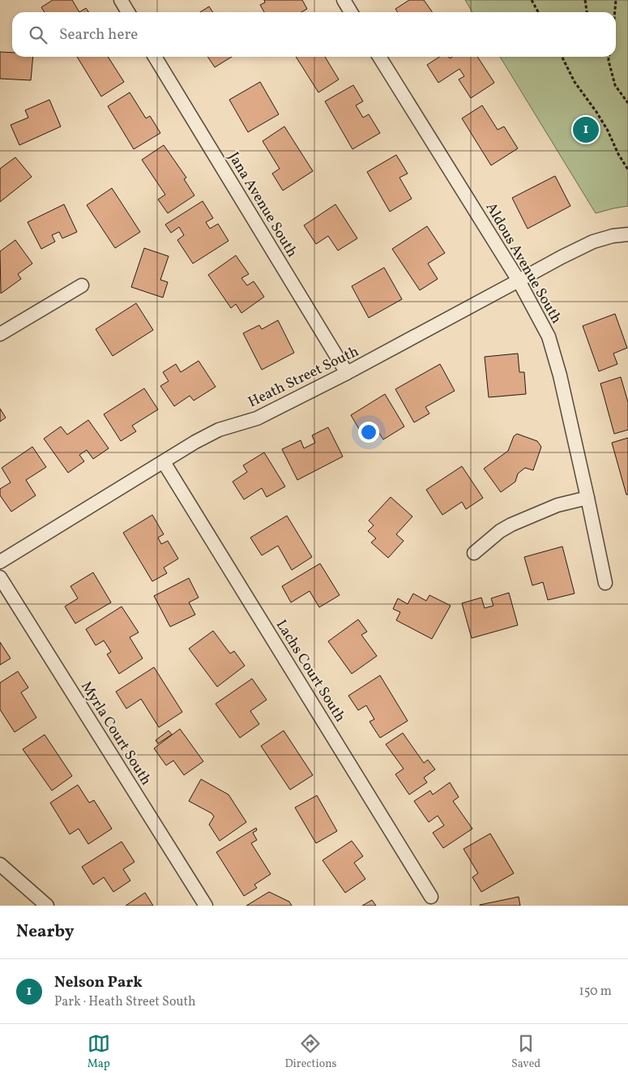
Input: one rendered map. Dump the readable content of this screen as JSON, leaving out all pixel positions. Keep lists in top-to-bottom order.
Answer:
{
  "streets": {
    "street": [
      "Jana Avenue South",
      "Aldous Avenue South",
      "Heath Street South",
      "Lachs Court South",
      "Myrla Court South"
    ]
  },
  "crossings": [
    ["Jana Avenue South", "Heath Street South"],
    ["Aldous Avenue South", "Heath Street South"],
    ["Heath Street South", "Lachs Court South"]
  ],
  "page": {
    "search": "Search here",
    "pins": "1",
    "heading": "Nearby",
    "list": [
      {
        "mark": "1",
        "name": "Nelson Park",
        "note": "Park · Heath Street South",
        "value": "150 m"
      }
    ],
    "nav": ["Map", "Directions", "Saved"]
  }
}
